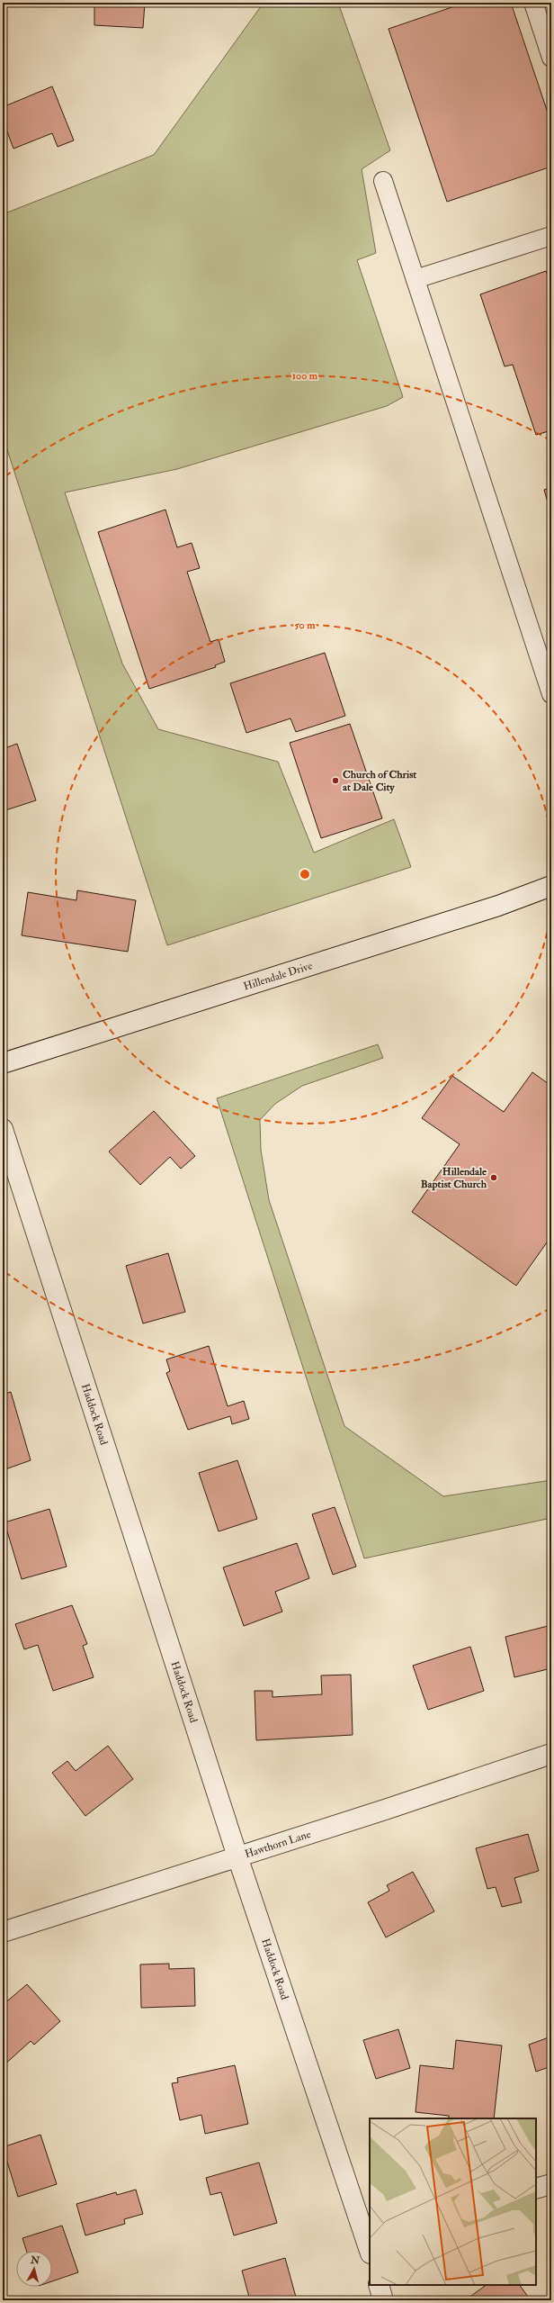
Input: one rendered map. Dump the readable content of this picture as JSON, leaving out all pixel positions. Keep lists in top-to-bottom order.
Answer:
{
  "streets": {
    "street": ["Hillendale Drive", "Haddock Road", "Hawthorn Lane"]
  },
  "crossings": [
    ["Haddock Road", "Hawthorn Lane"]
  ],
  "places": ["Church of Christ at Dale City", "Hillendale Baptist Church"],
  "north": "top",
  "rings": ["100 m", "50 m"]
}
